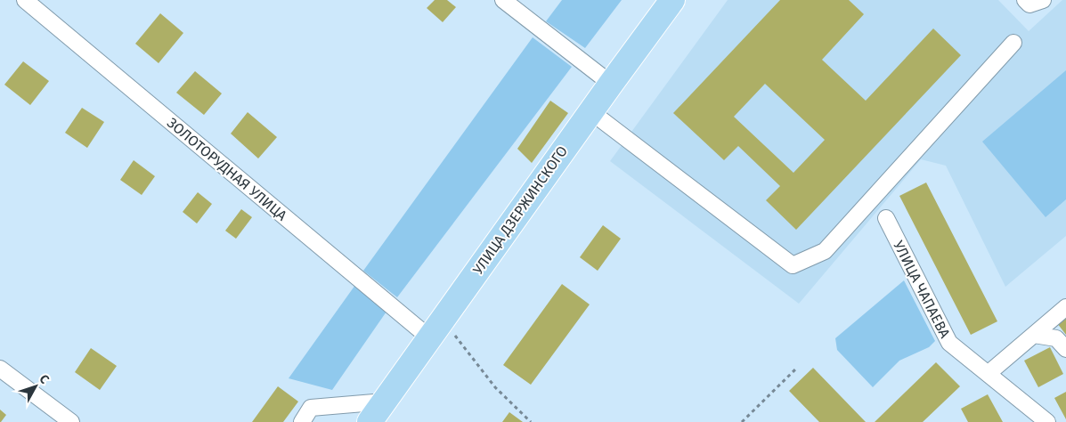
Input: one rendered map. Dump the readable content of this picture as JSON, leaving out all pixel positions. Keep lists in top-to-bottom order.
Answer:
{
  "streets": {
    "main road": ["УЛИЦА ДЗЕРЖИНСКОГО"],
    "street": ["ЗОЛОТОРУДНАЯ УЛИЦА", "УЛИЦА ЧАПАЕВА"]
  },
  "crossings": [
    ["ЗОЛОТОРУДНАЯ УЛИЦА", "УЛИЦА ДЗЕРЖИНСКОГО"]
  ],
  "north": "top right"
}
